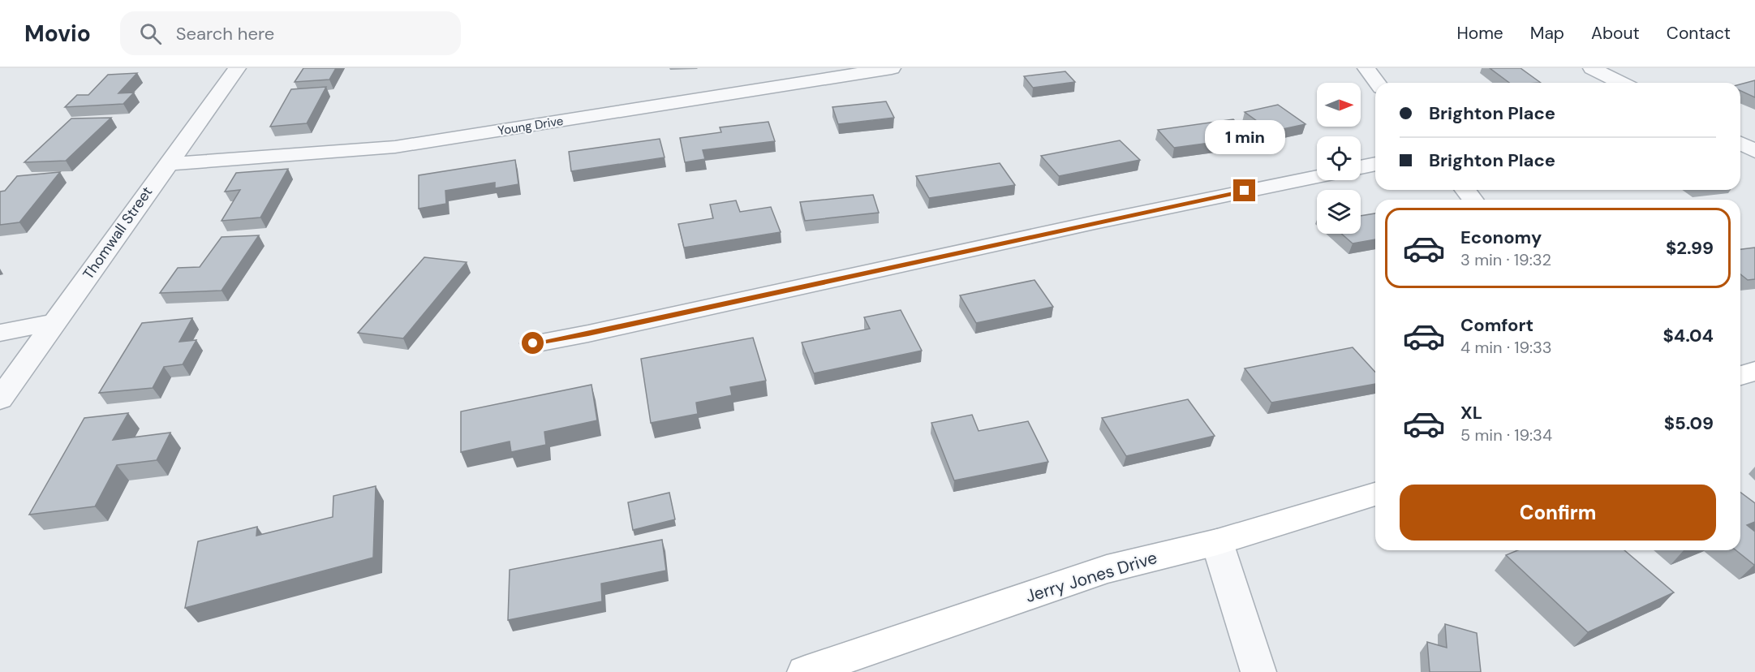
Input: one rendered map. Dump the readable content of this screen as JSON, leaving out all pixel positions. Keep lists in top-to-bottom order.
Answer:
{
  "streets": {
    "main road": ["Jerry Jones Drive"],
    "street": ["Young Drive", "Thomwall Street"]
  },
  "crossings": [
    ["Young Drive", "Thomwall Street"]
  ],
  "north": "right",
  "page": {
    "header": "Movio",
    "search": "Search here",
    "nav": [
      "Home",
      "Map",
      "About",
      "Contact"
    ],
    "banner": ["Brighton Place", "Brighton Place"],
    "bubble": "1 min",
    "list": [
      {
        "name": "Economy",
        "note": "3 min · 19:32",
        "value": "$2.99"
      },
      {
        "name": "Comfort",
        "note": "4 min · 19:33",
        "value": "$4.04"
      },
      {
        "name": "XL",
        "note": "5 min · 19:34",
        "value": "$5.09"
      }
    ],
    "buttons": "Confirm"
  }
}
